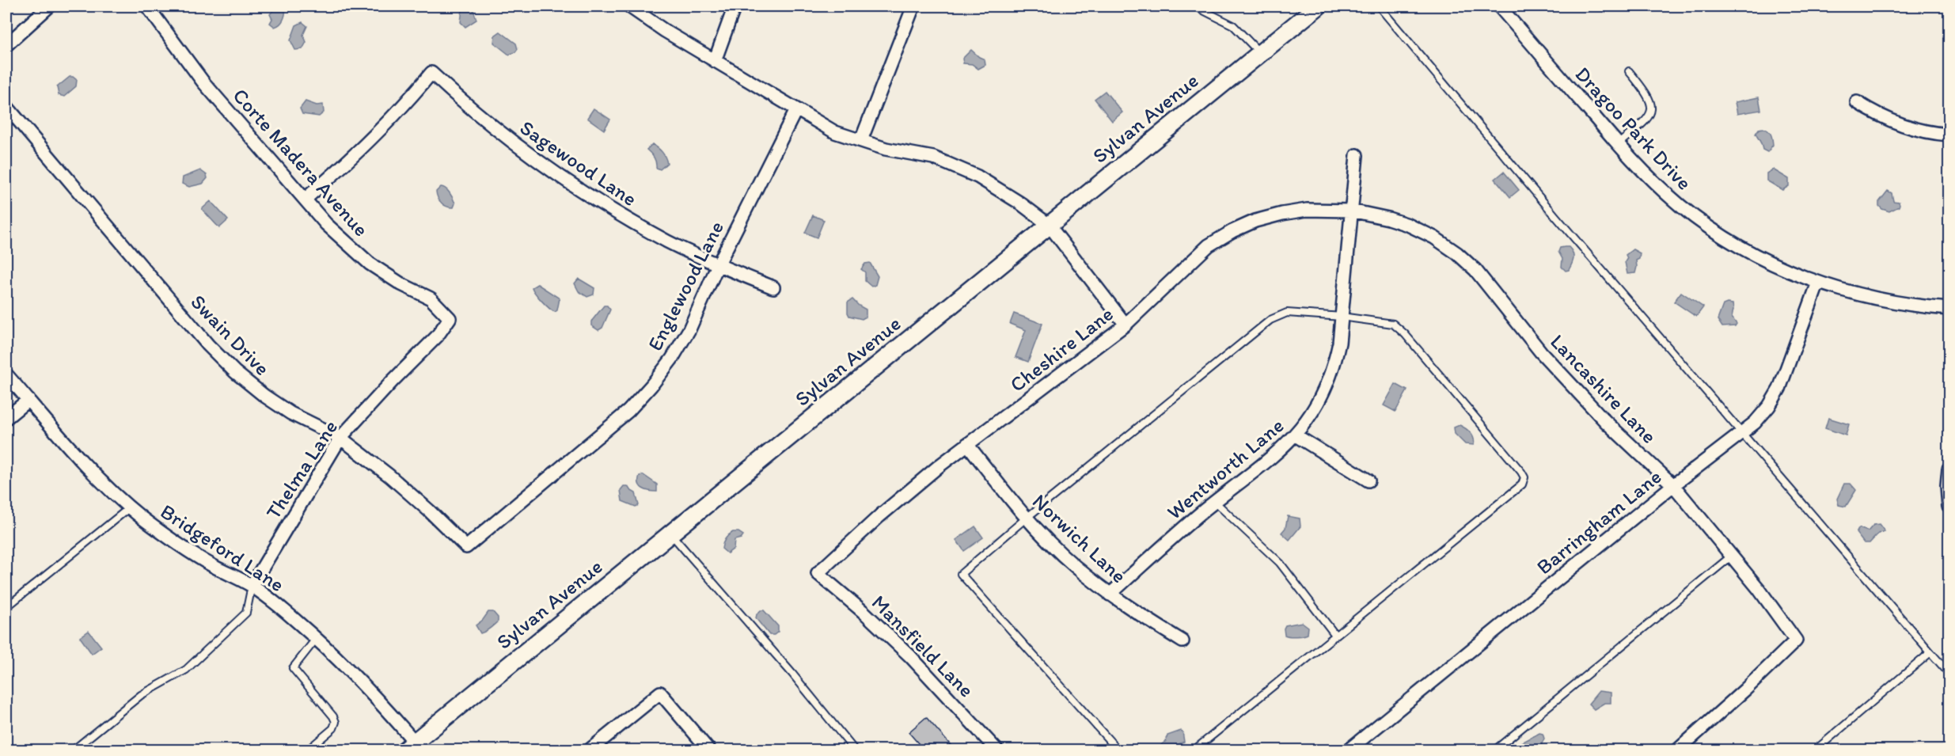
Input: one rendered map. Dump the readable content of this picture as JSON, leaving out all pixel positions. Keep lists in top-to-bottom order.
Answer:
{
  "streets": {
    "main road": ["Sylvan Avenue"],
    "street": [
      "Dragoo Park Drive",
      "Corte Madera Avenue",
      "Sagewood Lane",
      "Englewood Lane",
      "Swain Drive",
      "Cheshire Lane",
      "Lancashire Lane",
      "Wentworth Lane",
      "Thelma Lane",
      "Barringham Lane",
      "Norwich Lane",
      "Bridgeford Lane",
      "Mansfield Lane"
    ]
  },
  "crossings": [
    ["Sylvan Avenue", "Bridgeford Lane"],
    ["Dragoo Park Drive", "Barringham Lane"],
    ["Corte Madera Avenue", "Sagewood Lane"],
    ["Corte Madera Avenue", "Thelma Lane"],
    ["Sagewood Lane", "Englewood Lane"],
    ["Englewood Lane", "Swain Drive"],
    ["Swain Drive", "Thelma Lane"],
    ["Cheshire Lane", "Lancashire Lane"],
    ["Cheshire Lane", "Wentworth Lane"],
    ["Cheshire Lane", "Norwich Lane"],
    ["Cheshire Lane", "Mansfield Lane"],
    ["Lancashire Lane", "Wentworth Lane"],
    ["Lancashire Lane", "Barringham Lane"],
    ["Wentworth Lane", "Norwich Lane"],
    ["Thelma Lane", "Bridgeford Lane"]
  ]
}
